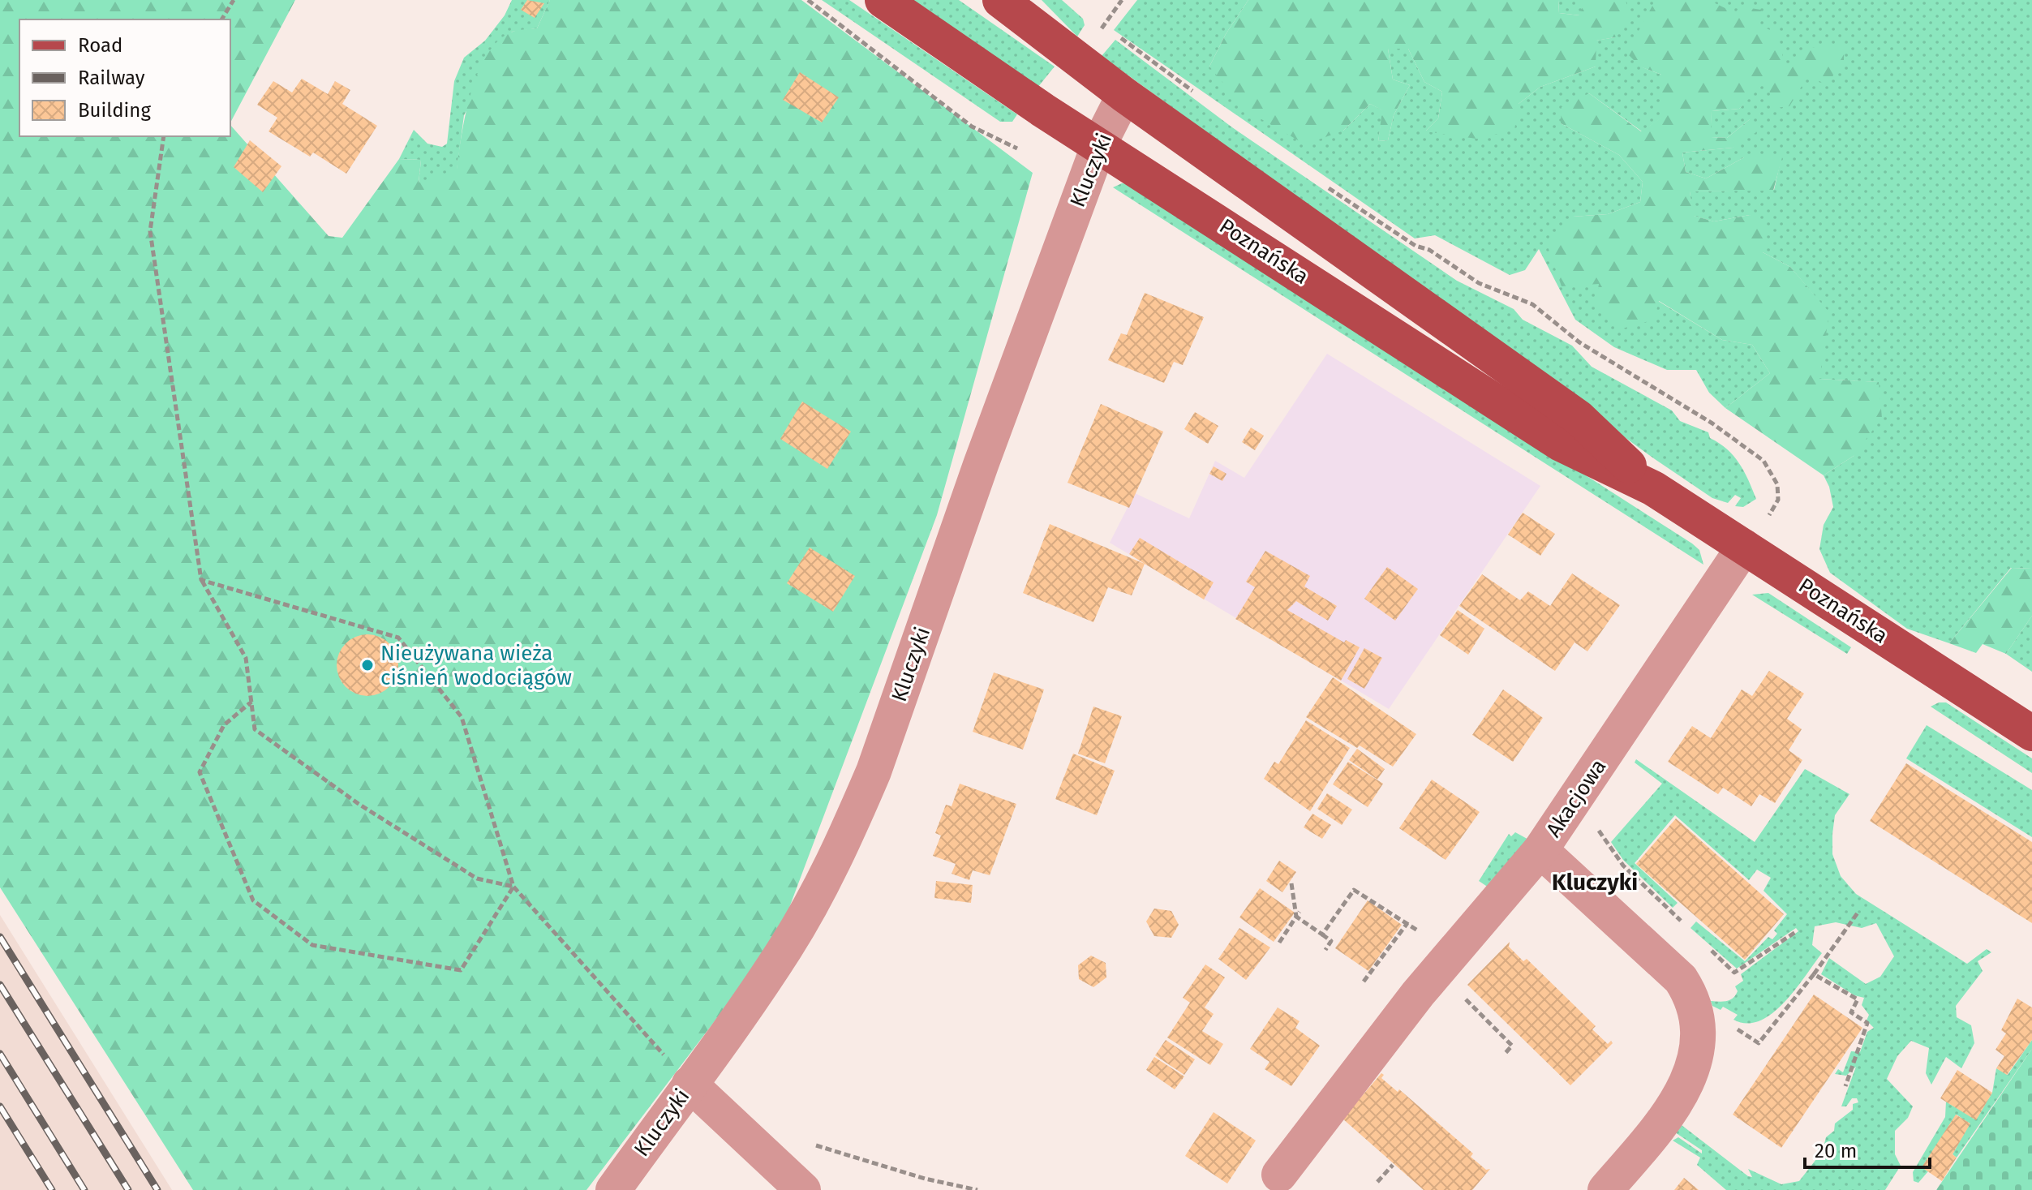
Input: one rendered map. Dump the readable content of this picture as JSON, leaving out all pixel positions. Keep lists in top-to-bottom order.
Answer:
{
  "streets": {
    "main road": ["Poznańska"],
    "street": ["Kluczyki", "Akacjowa"]
  },
  "crossings": [
    ["Kluczyki", "Poznańska"],
    ["Poznańska", "Akacjowa"]
  ],
  "districts": ["Kluczyki"],
  "places": ["Nieużywana wieża ciśnień wodociągów"],
  "legend": ["Road", "Railway", "Building"],
  "scale_bar": "20 m"
}
